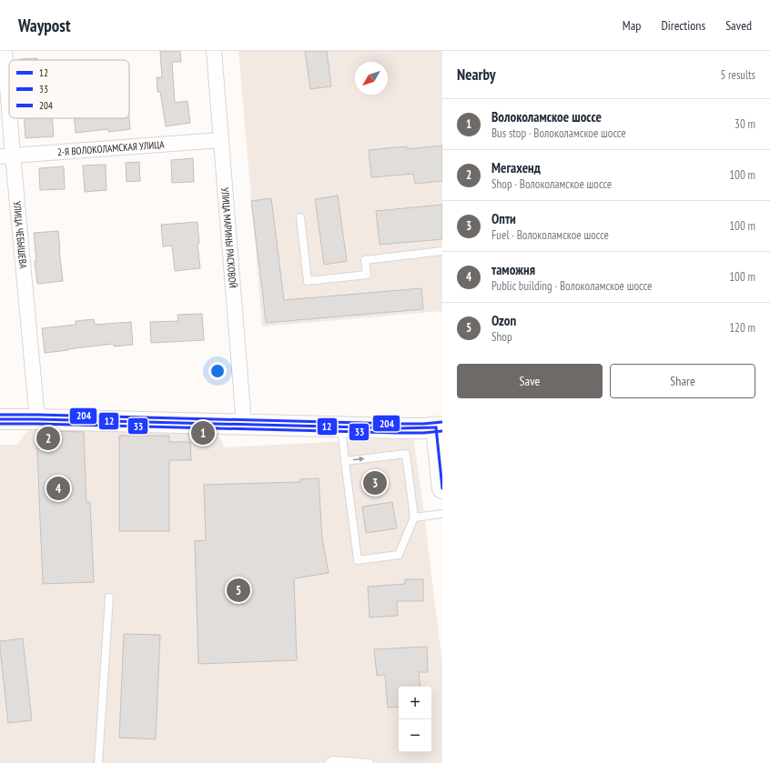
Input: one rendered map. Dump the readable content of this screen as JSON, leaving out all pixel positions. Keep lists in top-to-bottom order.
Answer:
{
  "streets": {
    "street": ["2-Я ВОЛОКОЛАМСКАЯ УЛИЦА", "УЛИЦА ЧЕБЫШЕВА", "УЛИЦА МАРИНЫ РАСКОВОЙ"]
  },
  "crossings": [
    ["2-Я ВОЛОКОЛАМСКАЯ УЛИЦА", "УЛИЦА ЧЕБЫШЕВА"],
    ["2-Я ВОЛОКОЛАМСКАЯ УЛИЦА", "УЛИЦА МАРИНЫ РАСКОВОЙ"]
  ],
  "lines": ["transit line 204", "transit line 12", "transit line 33"],
  "legend": ["12", "33", "204"],
  "north": "bottom left",
  "page": {
    "header": "Waypost",
    "nav": ["Map", "Directions", "Saved"],
    "heading": ["Nearby", "5 results"],
    "list": [
      {
        "mark": "1",
        "name": "Волоколамское шоссе",
        "note": "Bus stop · Волоколамское шоссе",
        "value": "30 m"
      },
      {
        "mark": "2",
        "name": "Мегахенд",
        "note": "Shop · Волоколамское шоссе",
        "value": "100 m"
      },
      {
        "mark": "3",
        "name": "Опти",
        "note": "Fuel · Волоколамское шоссе",
        "value": "100 m"
      },
      {
        "mark": "4",
        "name": "таможня",
        "note": "Public building · Волоколамское шоссе",
        "value": "100 m"
      },
      {
        "mark": "5",
        "name": "Ozon",
        "note": "Shop",
        "value": "120 m"
      }
    ],
    "buttons": ["Save", "Share"],
    "pins": [
      "1",
      "2",
      "3",
      "4",
      "5"
    ],
    "map_buttons": ["+", "−"]
  }
}
